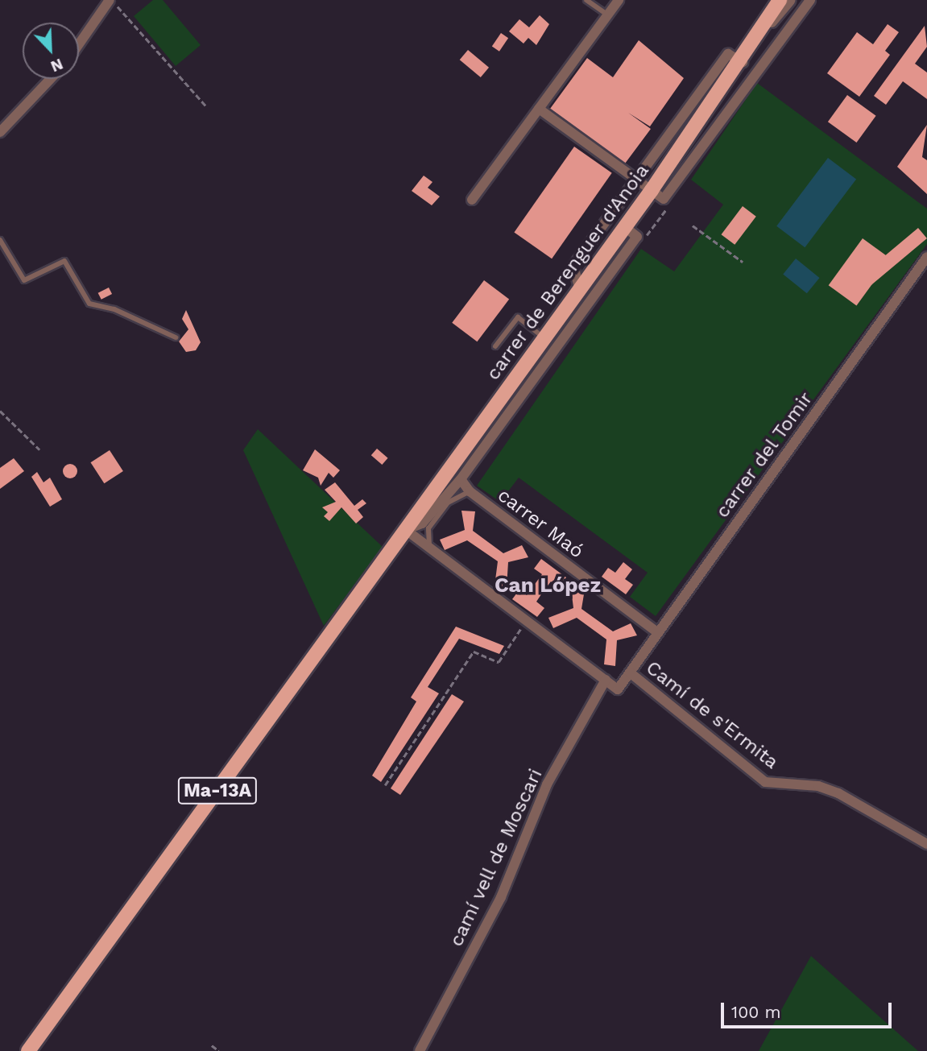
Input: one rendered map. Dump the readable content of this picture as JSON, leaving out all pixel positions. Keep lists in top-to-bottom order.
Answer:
{
  "streets": {
    "main road": ["carrer de Berenguer d'Anoia", "Ma-13A"],
    "street": [
      "carrer del Tomir",
      "carrer Maó",
      "Camí de s'Ermita",
      "camí vell de Moscari"
    ]
  },
  "crossings": [
    ["carrer de Berenguer d'Anoia", "Ma-13A"],
    ["carrer del Tomir", "carrer Maó"],
    ["carrer del Tomir", "Camí de s'Ermita"],
    ["carrer del Tomir", "camí vell de Moscari"]
  ],
  "districts": ["Can López"],
  "scale_bar": "100 m",
  "north": "bottom right"
}
